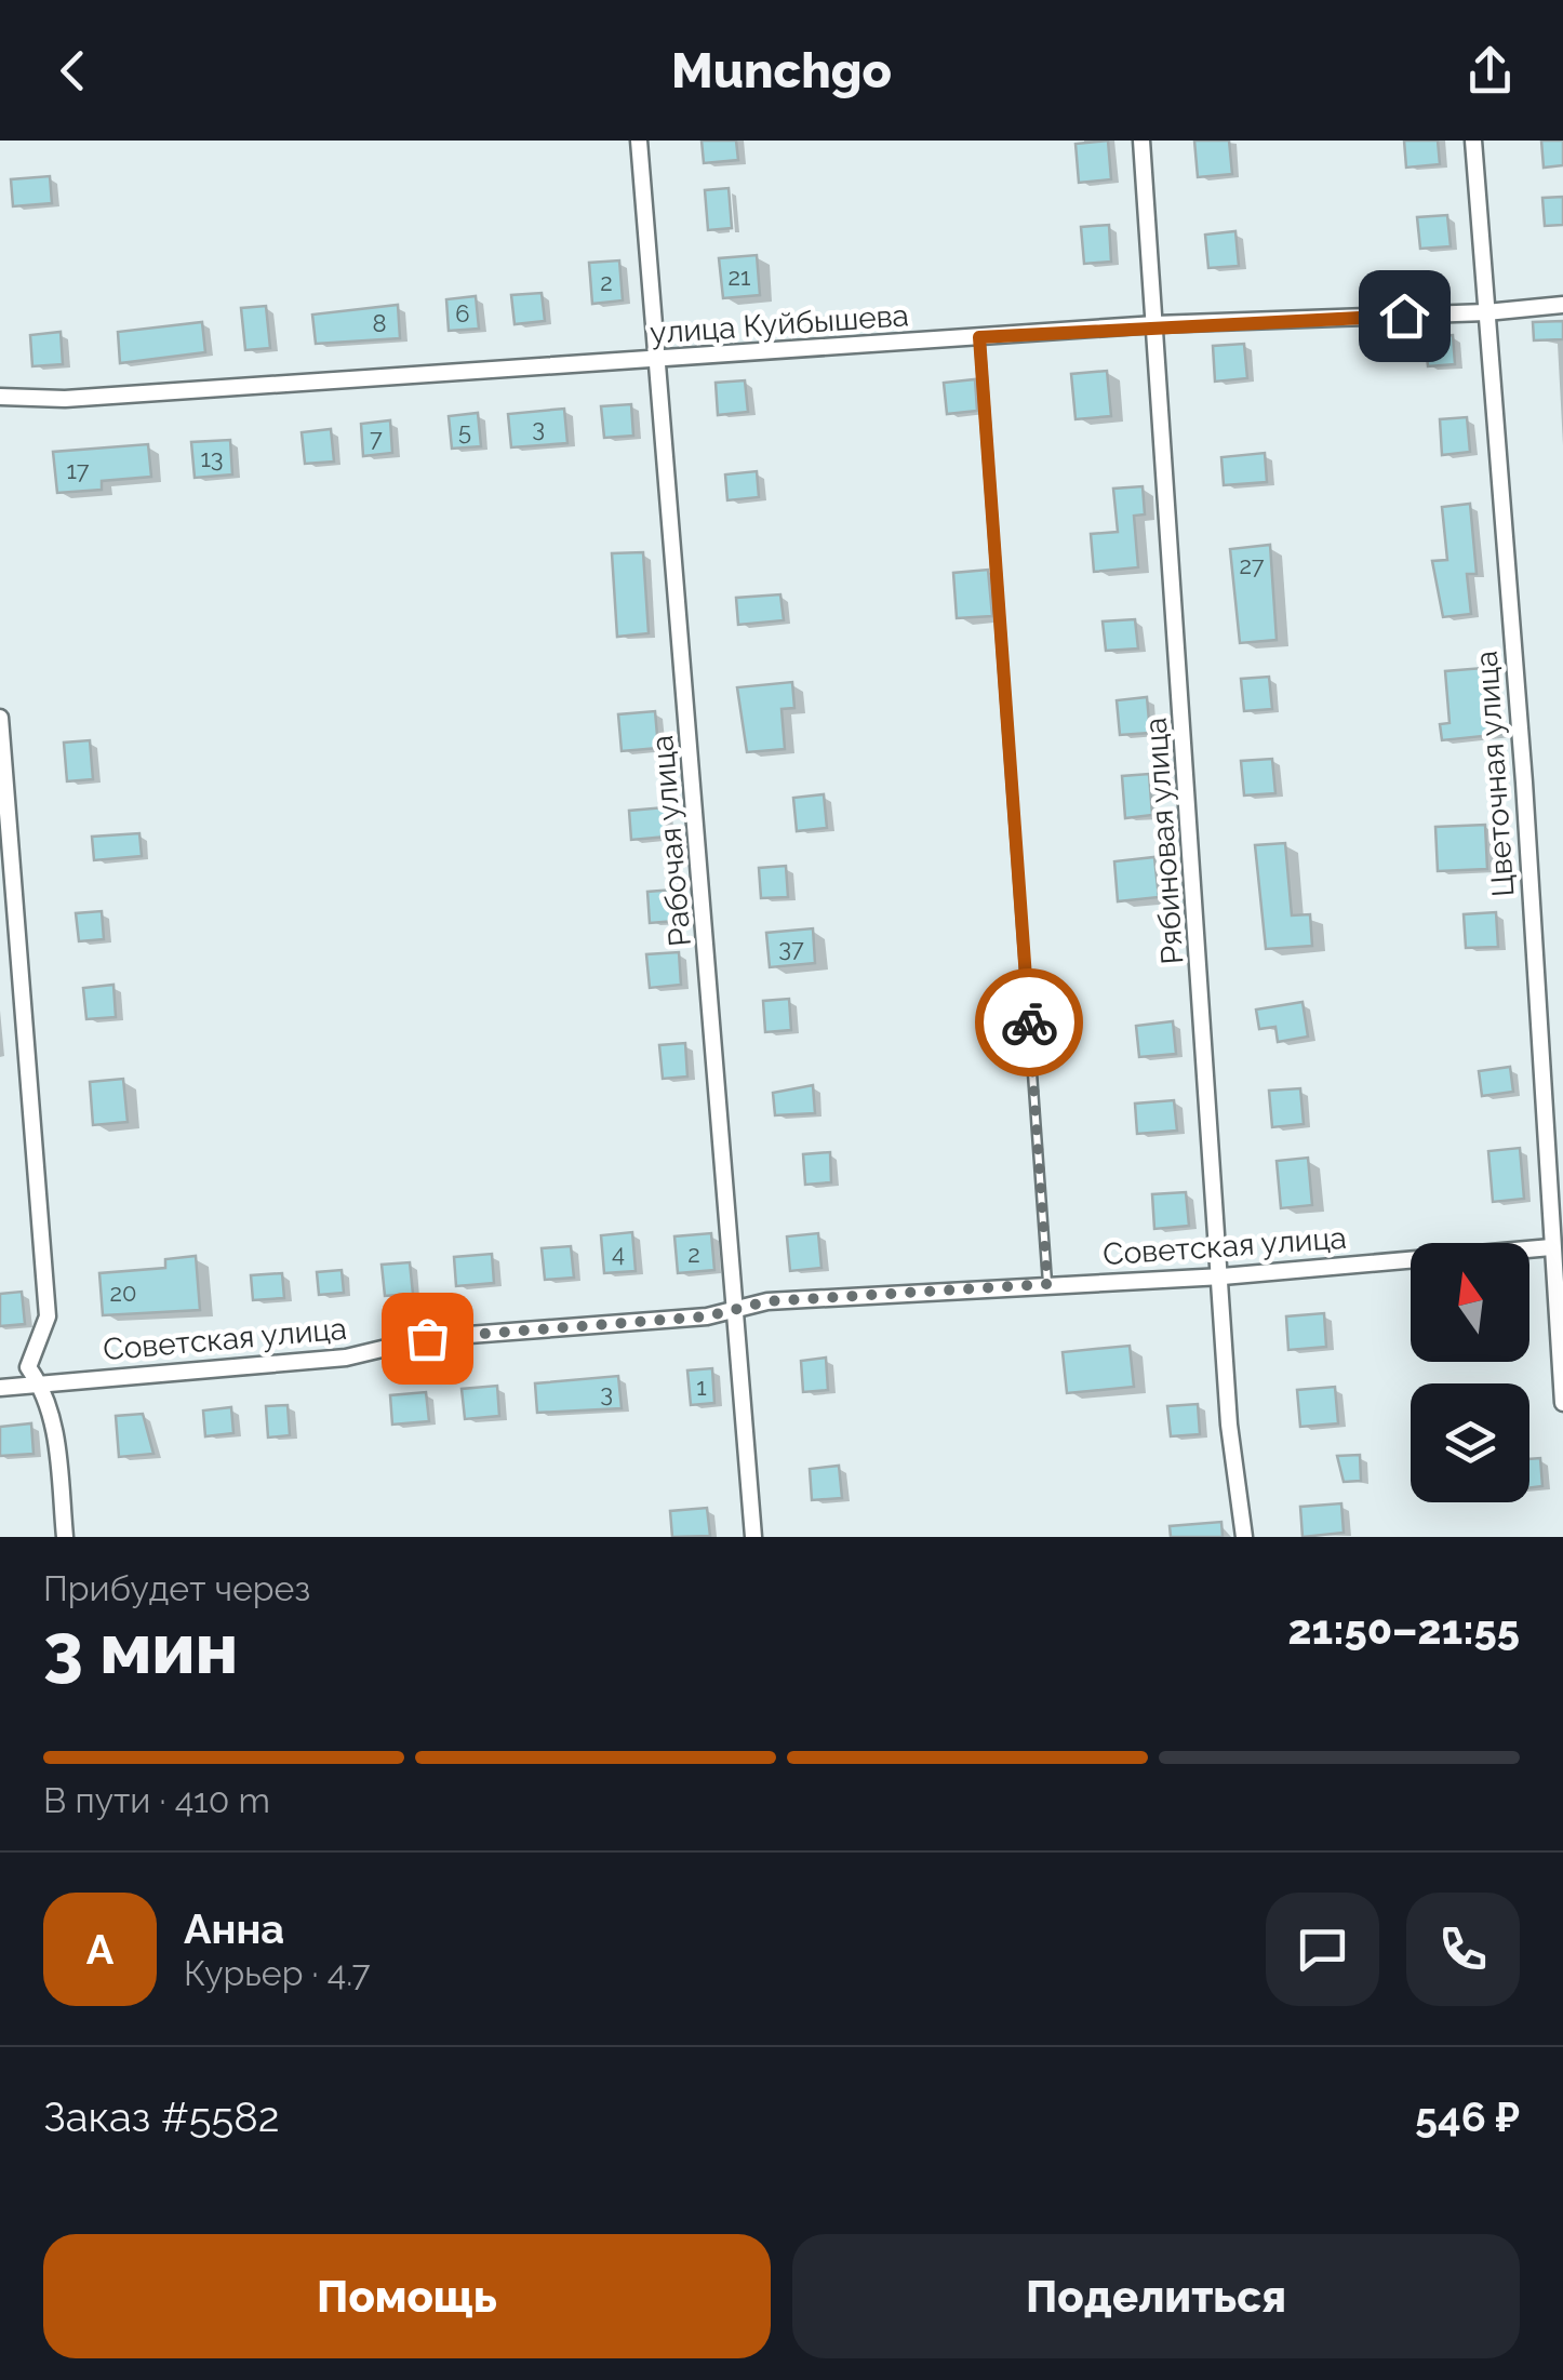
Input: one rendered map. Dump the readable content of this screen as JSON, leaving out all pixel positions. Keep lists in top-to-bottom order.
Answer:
{
  "streets": {
    "street": [
      "улица Куйбышева",
      "Цветочная улица",
      "Рабочая улица",
      "Рябиновая улица",
      "Советская улица"
    ]
  },
  "crossings": [
    ["улица Куйбышева", "Цветочная улица"],
    ["улица Куйбышева", "Рабочая улица"],
    ["улица Куйбышева", "Рябиновая улица"],
    ["Цветочная улица", "Советская улица"],
    ["Рабочая улица", "Советская улица"],
    ["Рябиновая улица", "Советская улица"]
  ],
  "house_numbers": [
    "21",
    "2",
    "6",
    "8",
    "3",
    "5",
    "7",
    "13",
    "17",
    "27",
    "37",
    "4",
    "2",
    "20",
    "1",
    "3"
  ],
  "north": "top",
  "page": {
    "header": "Munchgo",
    "heading": ["3 мин", "Прибудет через", "21:50–21:55"],
    "panel": [
      "Анна",
      "Курьер · 4.7",
      "Заказ #5582",
      "546 ₽"
    ],
    "bar": "В пути · 410 m",
    "round": "А",
    "buttons": ["Помощь", "Поделиться"]
  }
}
